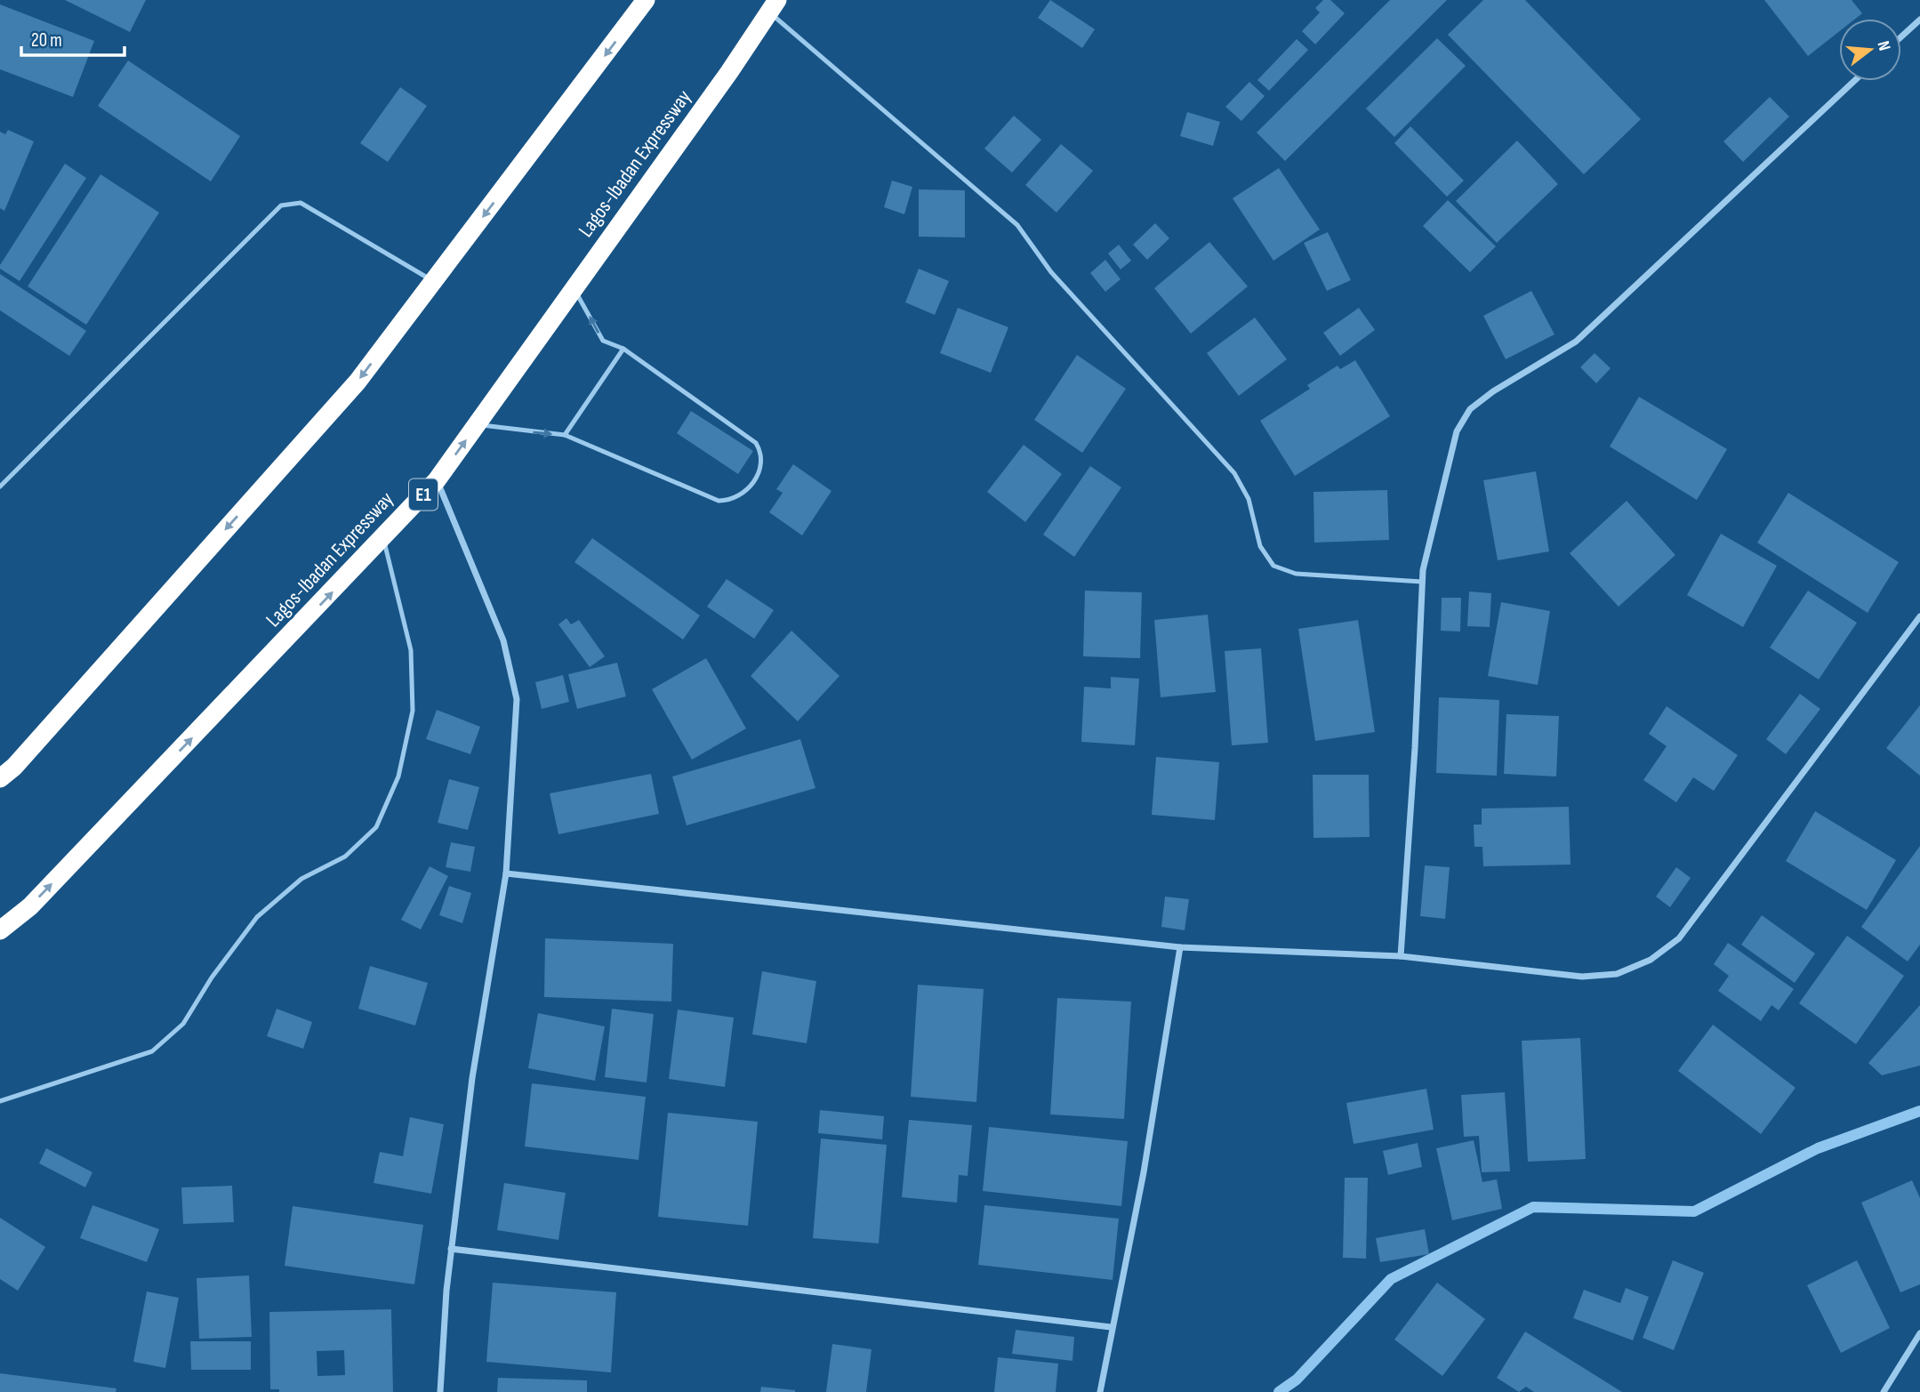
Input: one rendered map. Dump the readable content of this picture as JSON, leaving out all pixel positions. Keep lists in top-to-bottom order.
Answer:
{
  "streets": {
    "highway": ["Lagos-Ibadan Expressway", "E1"]
  },
  "scale_bar": "20 m",
  "north": "right"
}
